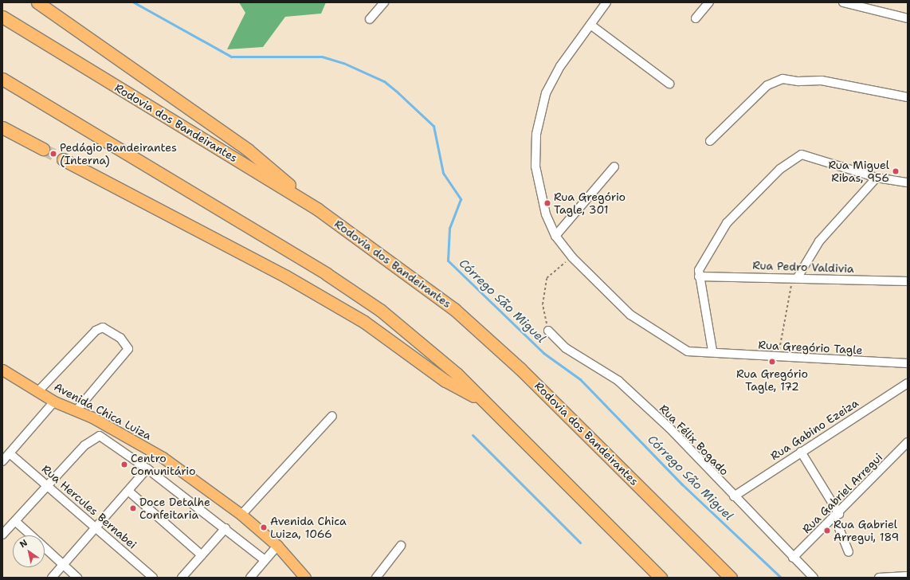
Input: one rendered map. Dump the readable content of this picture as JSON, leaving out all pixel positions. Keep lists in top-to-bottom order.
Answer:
{
  "streets": {
    "highway": ["Rodovia dos Bandeirantes"],
    "main road": ["Avenida Chica Luiza"],
    "street": [
      "Rua Pedro Valdivia",
      "Rua Gregório Tagle",
      "Rua Gabino Ezeiza",
      "Rua Félix Bogado",
      "Rua Gabriel Arregui",
      "Rua Hercules Bernabei"
    ]
  },
  "crossings": [
    ["Rua Gabino Ezeiza", "Rua Félix Bogado"],
    ["Rua Félix Bogado", "Rua Gabriel Arregui"]
  ],
  "water": ["Córrego São Miguel"],
  "places": [
    "Pedágio Bandeirantes (Interna)",
    "Rua Miguel Ribas, 956",
    "Rua Gregório Tagle, 301",
    "Rua Gregório Tagle, 172",
    "Centro Comunitário",
    "Doce Detalhe Confeitaria",
    "Avenida Chica Luiza, 1066",
    "Rua Gabriel Arregui, 189"
  ],
  "north": "top left"
}
